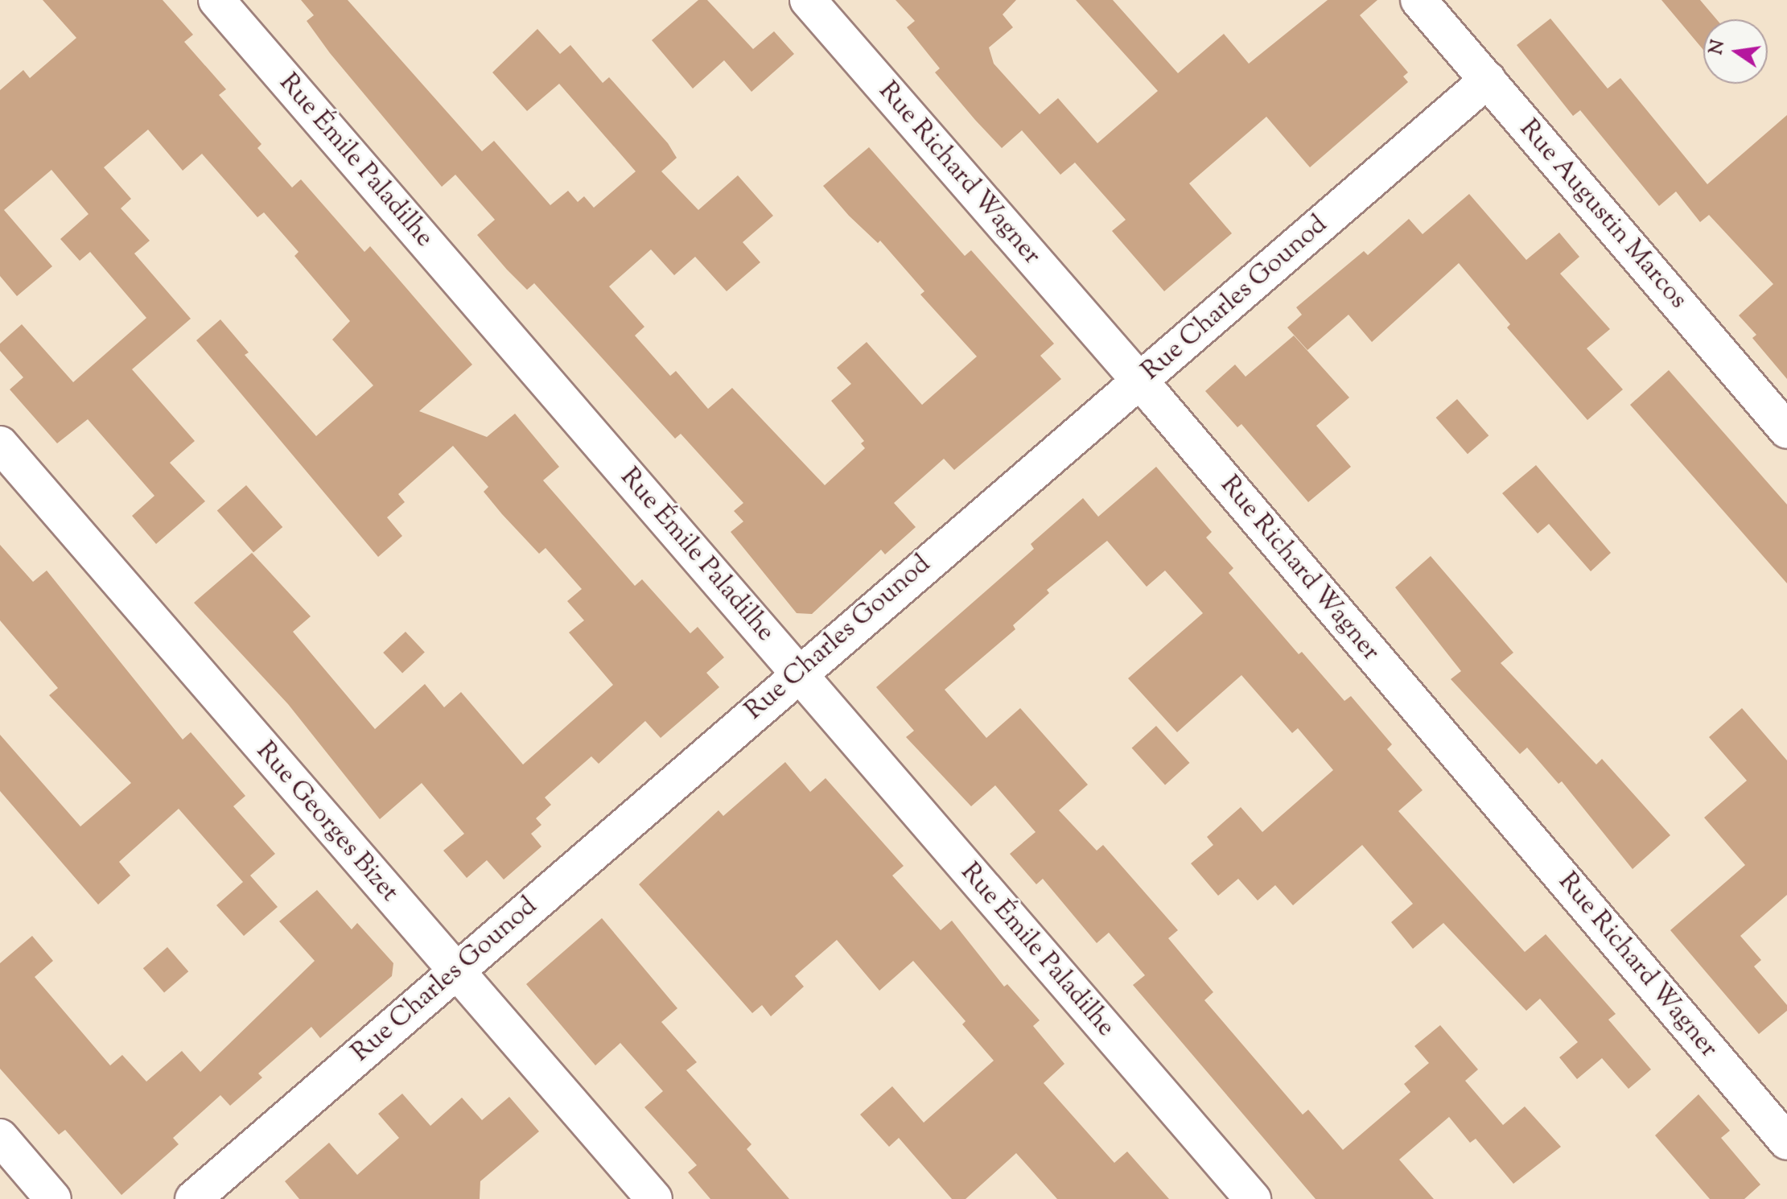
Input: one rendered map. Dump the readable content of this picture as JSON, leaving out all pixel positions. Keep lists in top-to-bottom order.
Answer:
{
  "streets": {
    "street": [
      "Rue Émile Paladilhe",
      "Rue Richard Wagner",
      "Rue Augustin Marcos",
      "Rue Charles Gounod",
      "Rue Georges Bizet"
    ]
  },
  "crossings": [
    ["Rue Émile Paladilhe", "Rue Charles Gounod"],
    ["Rue Richard Wagner", "Rue Charles Gounod"],
    ["Rue Augustin Marcos", "Rue Charles Gounod"],
    ["Rue Charles Gounod", "Rue Georges Bizet"]
  ],
  "north": "left"
}
